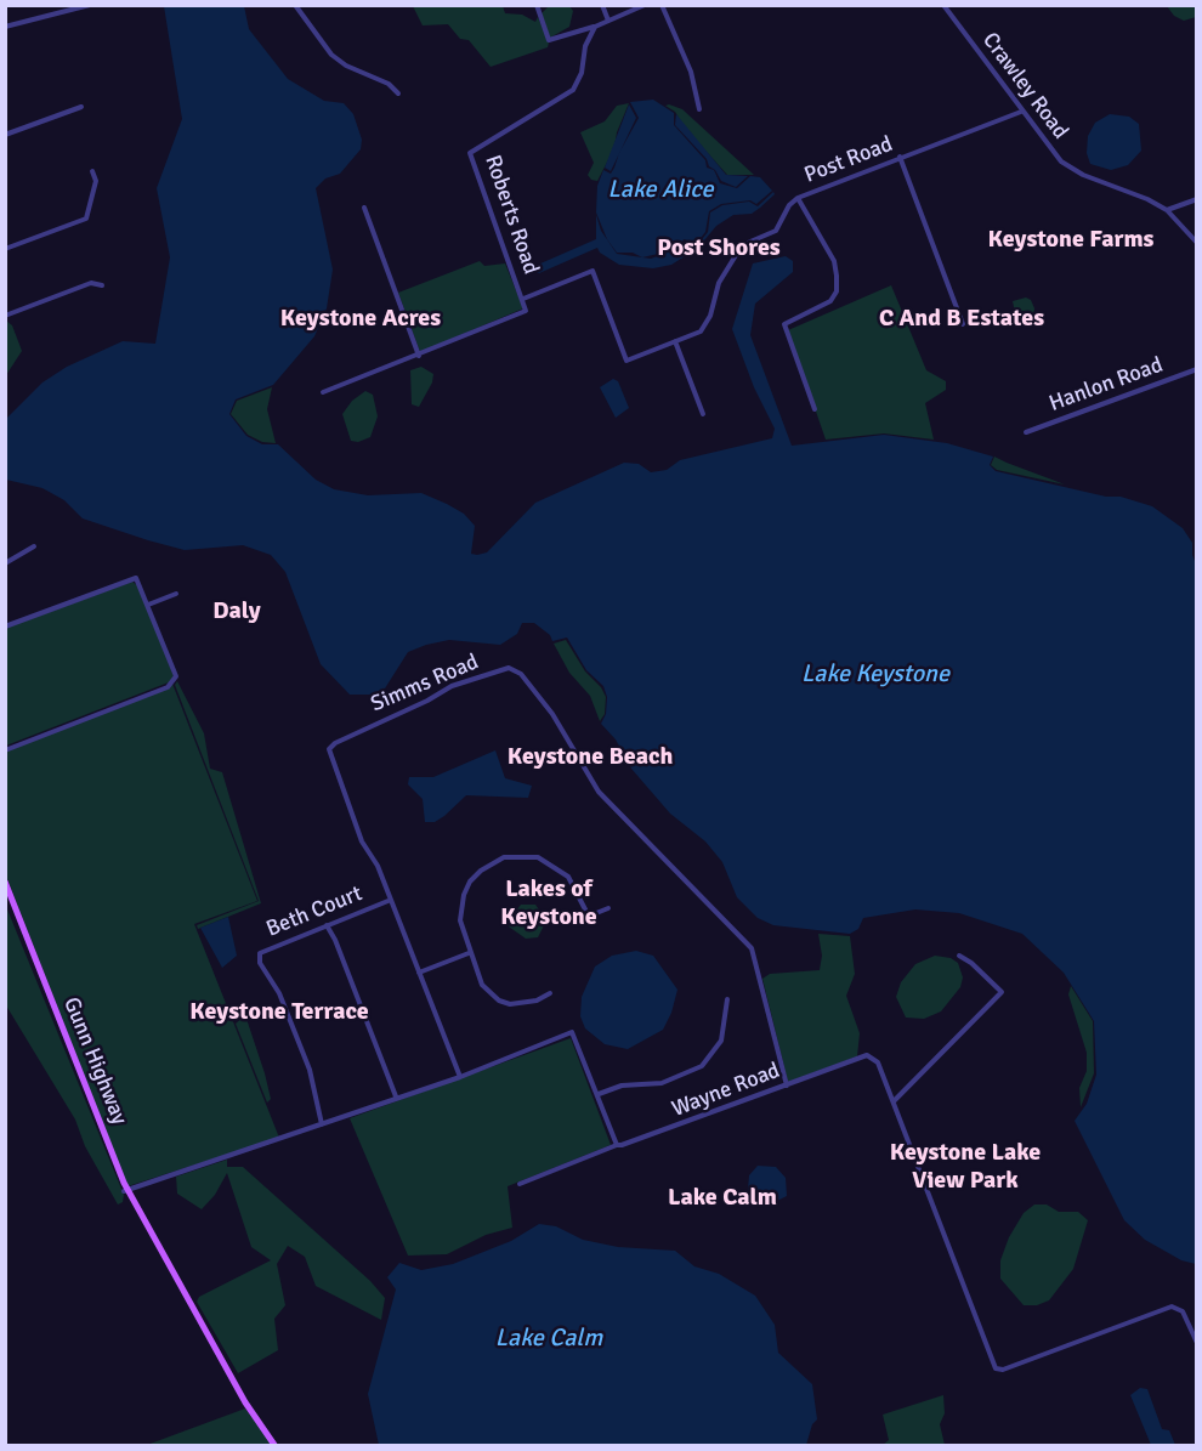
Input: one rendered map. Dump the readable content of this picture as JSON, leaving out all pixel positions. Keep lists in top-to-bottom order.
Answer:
{
  "streets": {
    "main road": ["Gunn Highway"],
    "street": [
      "Crawley Road",
      "Post Road",
      "Roberts Road",
      "Hanlon Road",
      "Simms Road",
      "Beth Court",
      "Wayne Road"
    ]
  },
  "crossings": [
    ["Crawley Road", "Post Road"],
    ["Post Road", "Roberts Road"],
    ["Simms Road", "Beth Court"],
    ["Simms Road", "Wayne Road"]
  ],
  "districts": [
    "Keystone Farms",
    "Post Shores",
    "Keystone Acres",
    "C And B Estates",
    "Daly",
    "Keystone Beach",
    "Lakes of Keystone",
    "Keystone Terrace",
    "Keystone Lake View Park",
    "Lake Calm"
  ],
  "water": ["Lake Alice", "Lake Keystone", "Lake Calm"]
}
